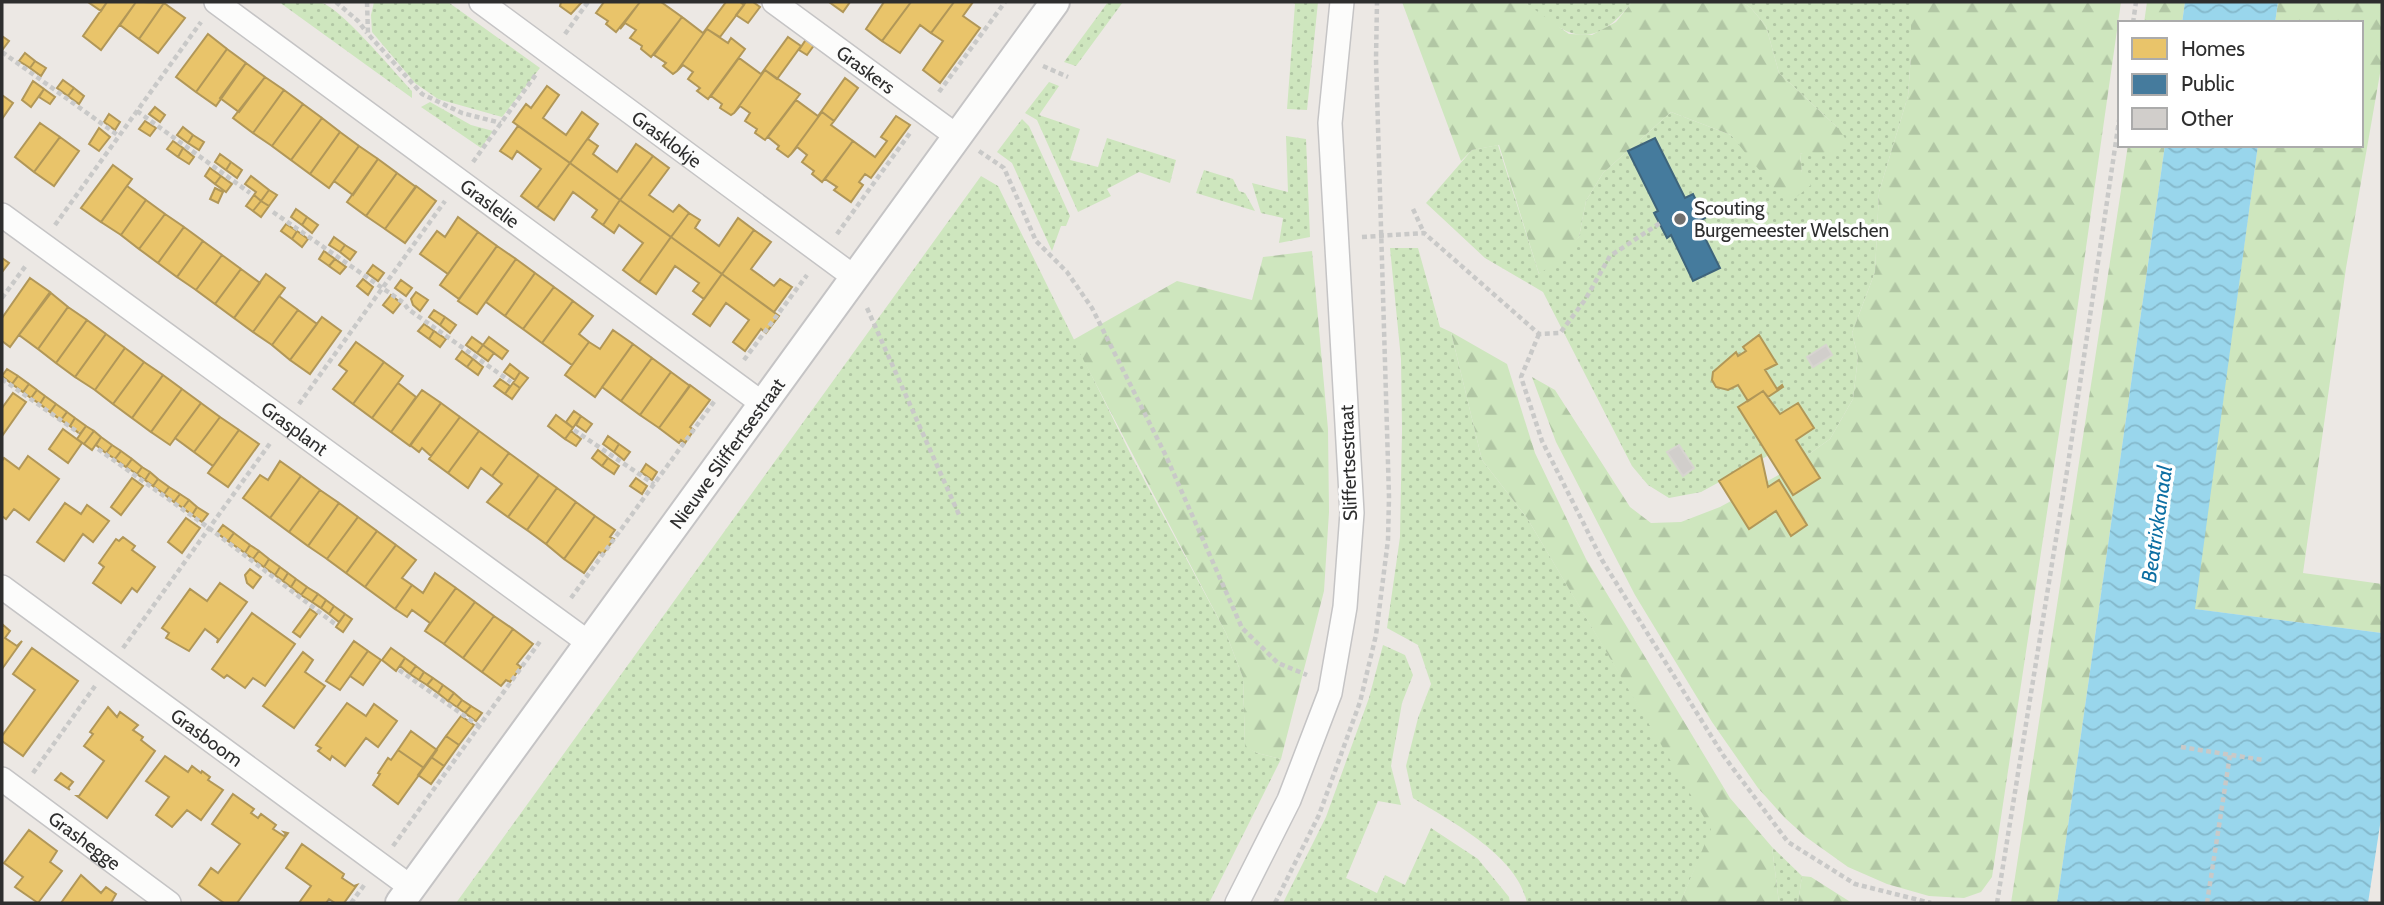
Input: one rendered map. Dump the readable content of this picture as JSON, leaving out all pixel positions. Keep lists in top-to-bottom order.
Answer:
{
  "streets": {
    "street": [
      "Graskers",
      "Grasklokje",
      "Graslelie",
      "Grasplant",
      "Nieuwe Sliffertsestraat",
      "Sliffertsestraat",
      "Grasboom",
      "Grashegge"
    ]
  },
  "crossings": [
    ["Graskers", "Nieuwe Sliffertsestraat"],
    ["Grasklokje", "Nieuwe Sliffertsestraat"],
    ["Graslelie", "Nieuwe Sliffertsestraat"],
    ["Grasplant", "Nieuwe Sliffertsestraat"],
    ["Nieuwe Sliffertsestraat", "Grasboom"]
  ],
  "water": ["Beatrixkanaal"],
  "places": ["Scouting Burgemeester Welschen"],
  "legend": ["Homes", "Public", "Other"]
}
